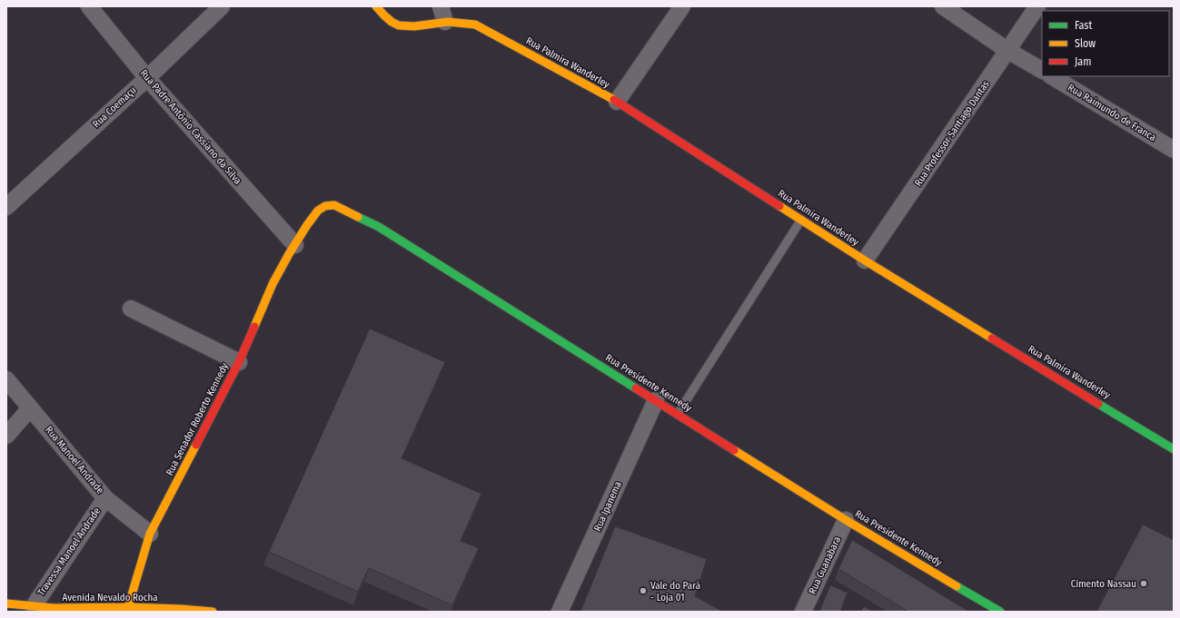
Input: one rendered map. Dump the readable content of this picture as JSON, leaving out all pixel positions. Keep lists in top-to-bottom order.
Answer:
{
  "streets": {
    "main road": [
      "Rua Palmira Wanderley",
      "Rua Presidente Kennedy",
      "Rua Senador Roberto Kennedy",
      "Avenida Nevaldo Rocha"
    ],
    "street": [
      "Rua Coemaçu",
      "Rua Raimundo de Franca",
      "Rua Padre Antônio Cassiano da Silva",
      "Rua Professor Santiago Dantas",
      "Rua Manoel Andrade",
      "Rua Ipanema",
      "Travessa Manoel Andrade",
      "Rua Guanabara"
    ]
  },
  "crossings": [
    ["Rua Palmira Wanderley", "Rua Professor Santiago Dantas"],
    ["Rua Coemaçu", "Rua Padre Antônio Cassiano da Silva"],
    ["Rua Padre Antônio Cassiano da Silva", "Rua Presidente Kennedy"],
    ["Rua Padre Antônio Cassiano da Silva", "Rua Senador Roberto Kennedy"],
    ["Rua Presidente Kennedy", "Rua Senador Roberto Kennedy"],
    ["Rua Presidente Kennedy", "Rua Ipanema"],
    ["Rua Presidente Kennedy", "Rua Guanabara"],
    ["Rua Senador Roberto Kennedy", "Rua Manoel Andrade"],
    ["Rua Senador Roberto Kennedy", "Avenida Nevaldo Rocha"],
    ["Rua Manoel Andrade", "Travessa Manoel Andrade"],
    ["Travessa Manoel Andrade", "Avenida Nevaldo Rocha"]
  ],
  "places": ["Cimento Nassau", "Vale do Pará - Loja 01"],
  "legend": ["Fast", "Slow", "Jam"]
}
